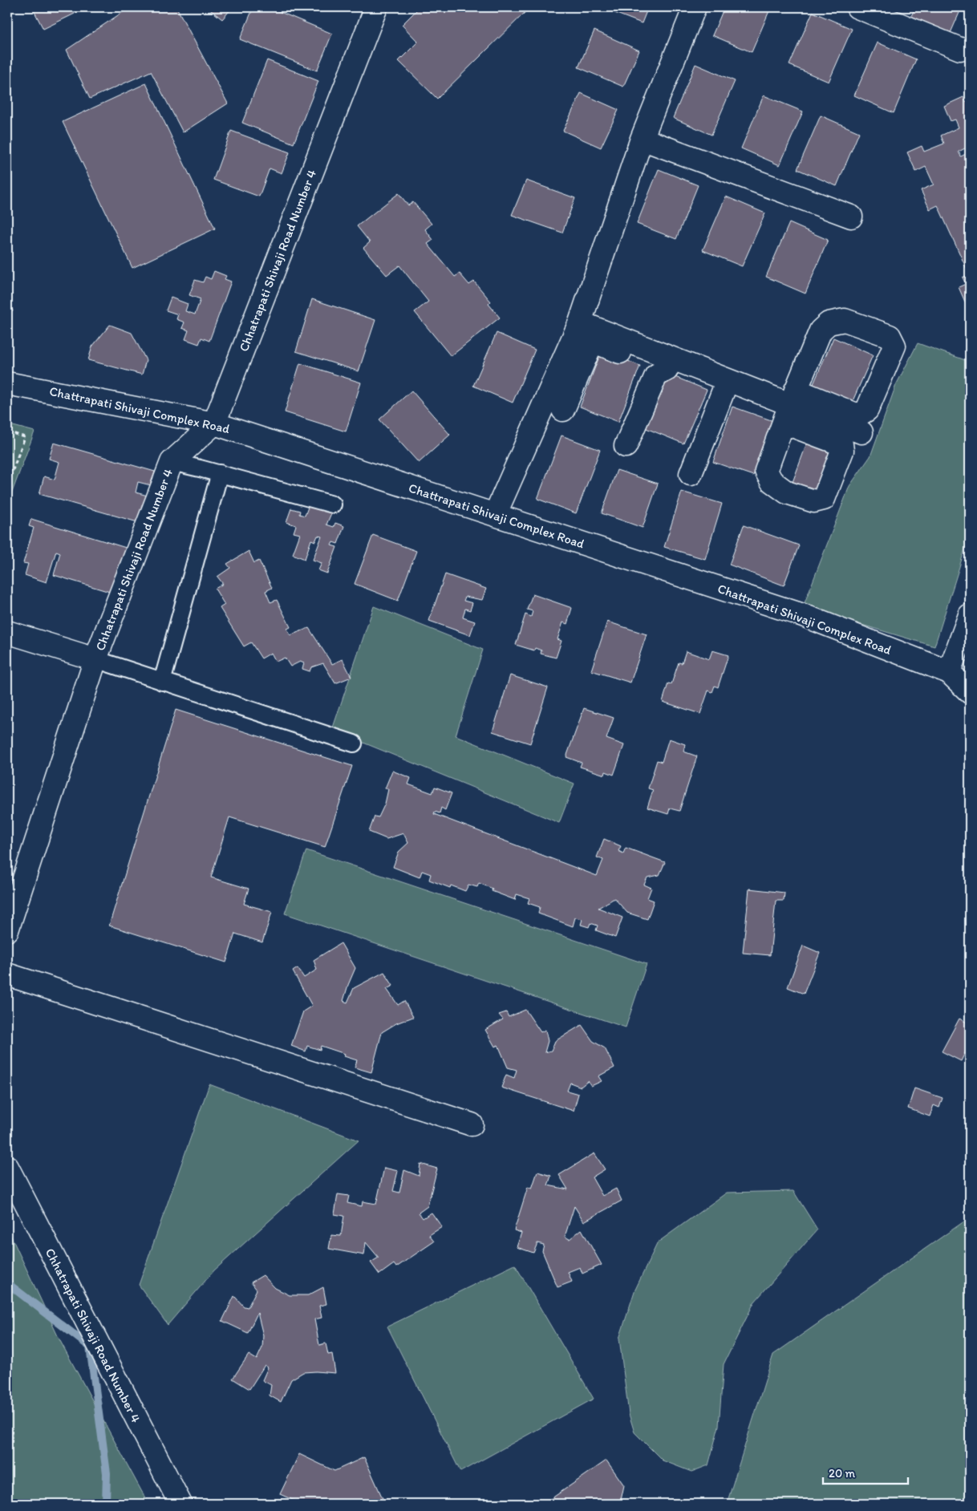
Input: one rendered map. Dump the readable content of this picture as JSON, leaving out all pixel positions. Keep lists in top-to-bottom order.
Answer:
{
  "streets": {
    "street": ["Chhatrapati Shivaji Road Number 4", "Chattrapati Shivaji Complex Road"]
  },
  "crossings": [
    ["Chhatrapati Shivaji Road Number 4", "Chattrapati Shivaji Complex Road"]
  ],
  "scale_bar": "20 m"
}
